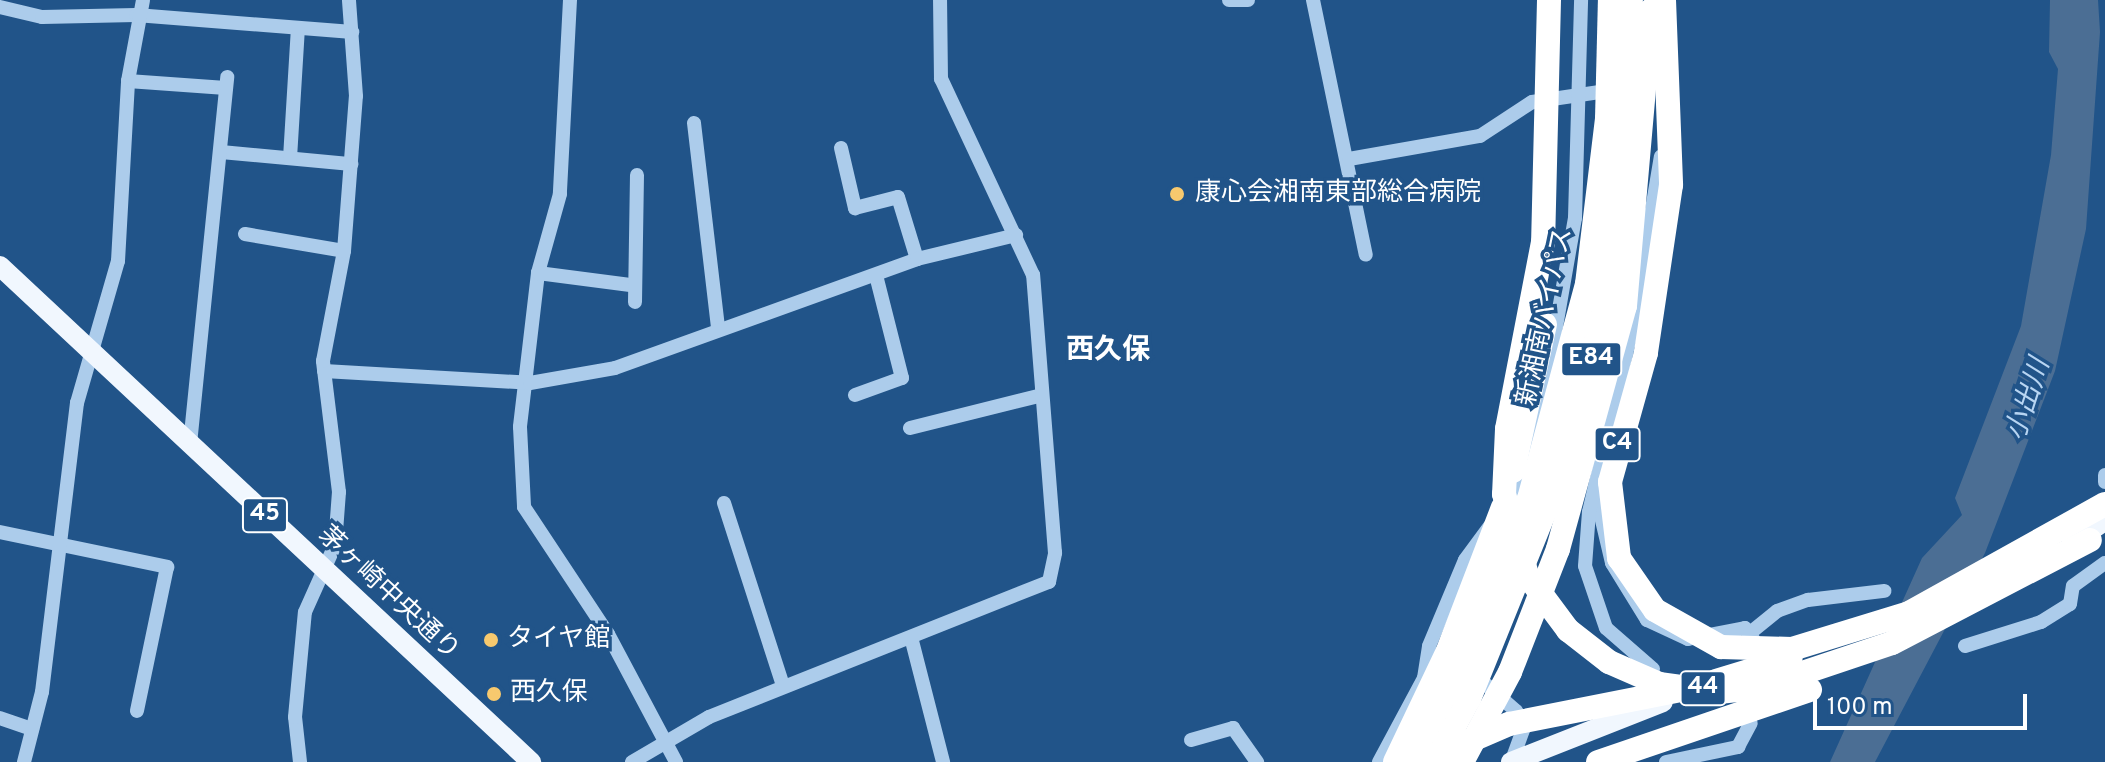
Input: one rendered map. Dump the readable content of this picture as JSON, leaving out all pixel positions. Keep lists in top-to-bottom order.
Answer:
{
  "streets": {
    "highway": ["新湘南バイパス", "E84", "C4"],
    "main road": ["45", "茅ヶ崎中央通り", "44"]
  },
  "crossings": [
    ["C4", "44"]
  ],
  "districts": ["西久保"],
  "water": ["小出川"],
  "places": ["康心会湘南東部総合病院", "タイヤ館", "西久保"],
  "scale_bar": "100 m"
}
